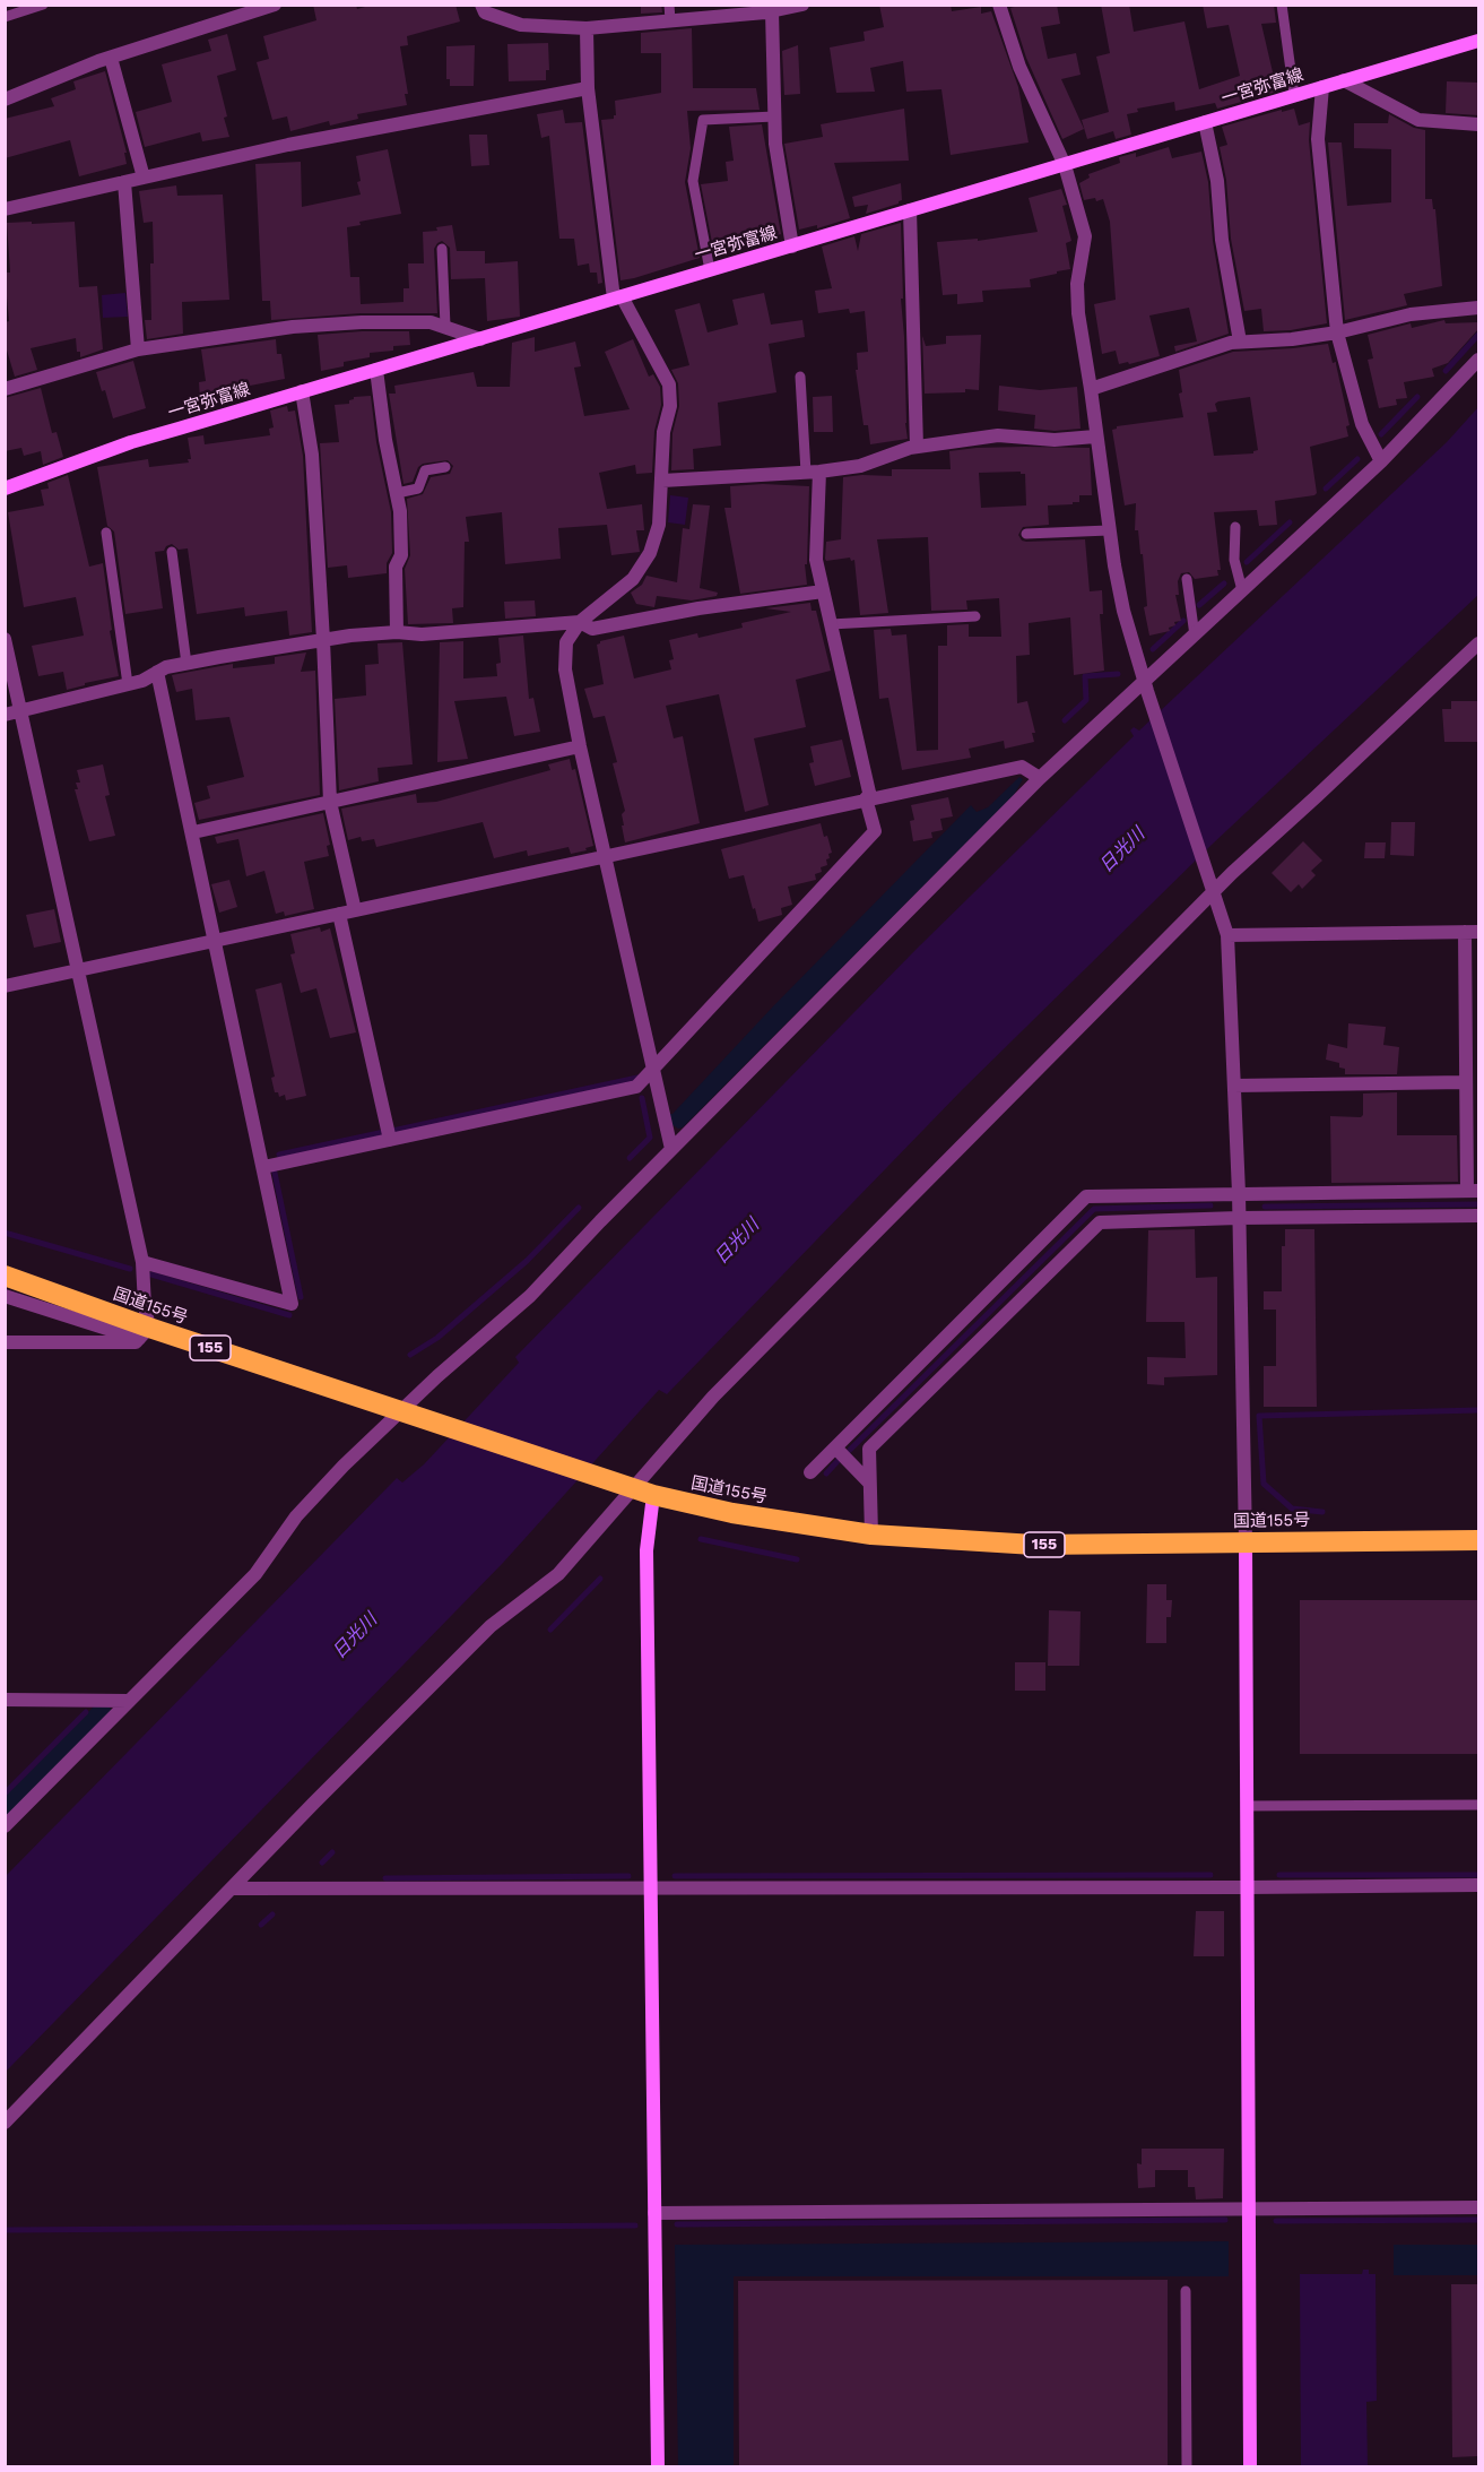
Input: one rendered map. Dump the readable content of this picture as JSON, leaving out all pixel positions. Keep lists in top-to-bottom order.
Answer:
{
  "streets": {
    "highway": ["国道155号", "155"],
    "street": ["一宮弥富線"]
  },
  "water": ["日光川"]
}
